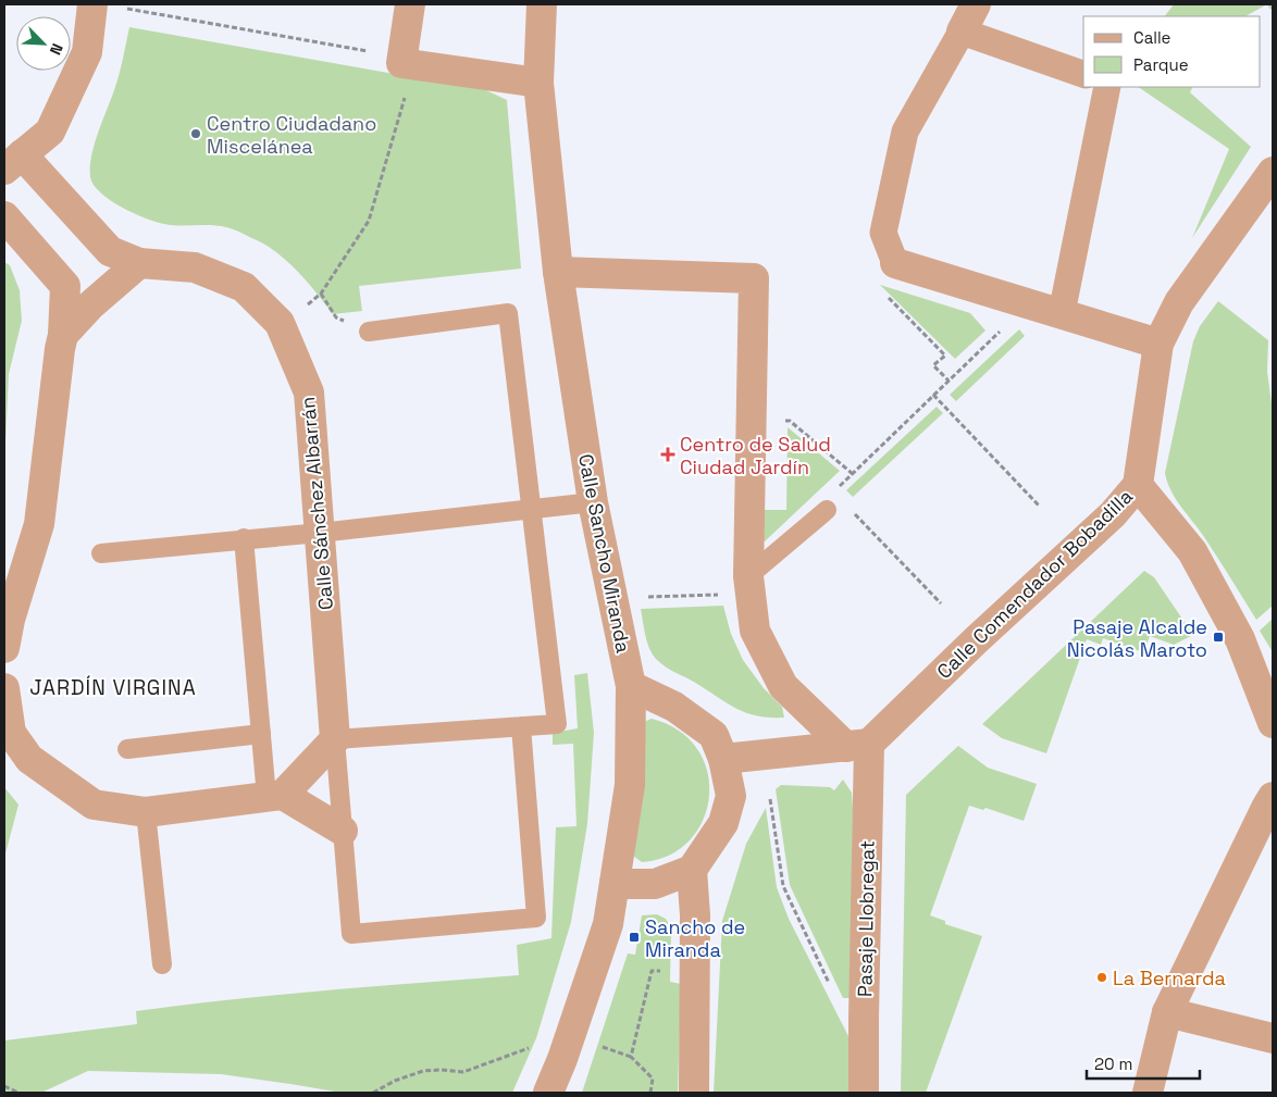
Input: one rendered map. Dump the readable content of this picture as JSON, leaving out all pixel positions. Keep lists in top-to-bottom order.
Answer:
{
  "streets": {
    "street": [
      "Calle Sánchez Albarrán",
      "Calle Sancho Miranda",
      "Calle Comendador Bobadilla",
      "Pasaje Llobregat"
    ]
  },
  "crossings": [
    ["Calle Comendador Bobadilla", "Pasaje Llobregat"]
  ],
  "districts": ["JARDÍN VIRGINA"],
  "places": {
    "other": ["Centro Ciudadano Miscelánea", "La Bernarda"],
    "health": ["Centro de Salud Ciudad Jardín"],
    "transit": ["Pasaje Alcalde Nicolás Maroto", "Sancho de Miranda"]
  },
  "legend": ["Calle", "Parque"],
  "scale_bar": "20 m",
  "north": "bottom right"
}
